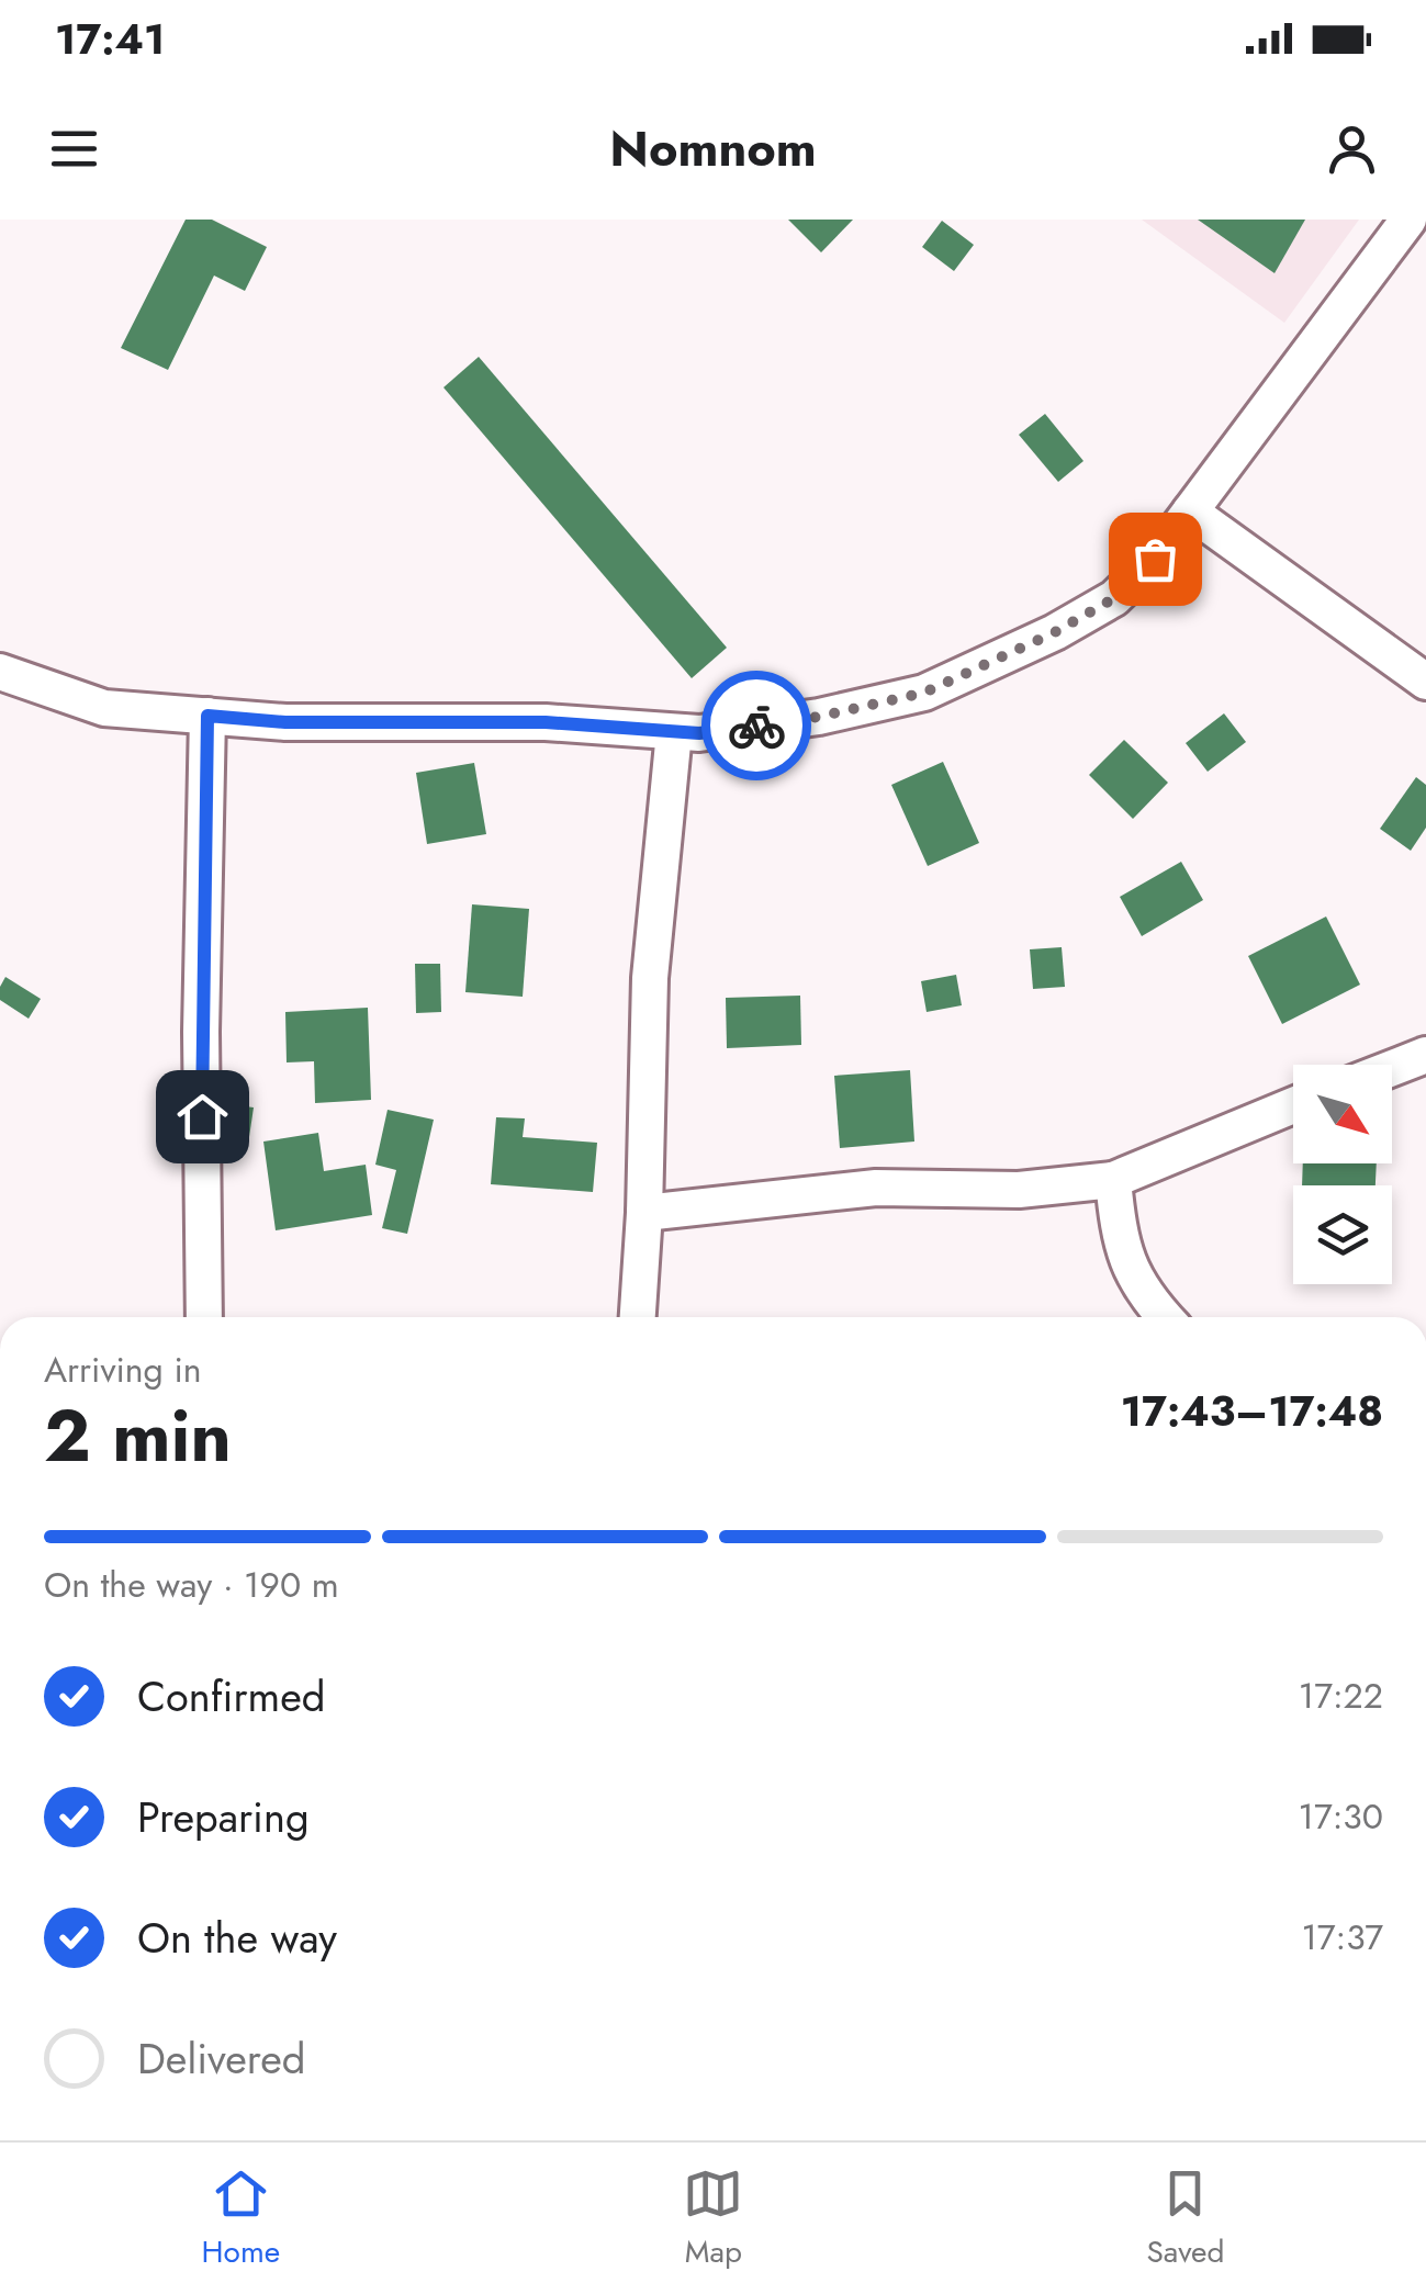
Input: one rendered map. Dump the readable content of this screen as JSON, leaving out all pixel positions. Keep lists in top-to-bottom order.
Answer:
{
  "north": "bottom right",
  "page": {
    "status": "17:41",
    "header": "Nomnom",
    "heading": ["2 min", "Arriving in", "17:43–17:48"],
    "bar": "On the way · 190 m",
    "list": [
      ["Confirmed", "17:22"],
      ["Preparing", "17:30"],
      ["On the way", "17:37"],
      "Delivered"
    ],
    "tabs": ["Home", "Map", "Saved"]
  }
}
